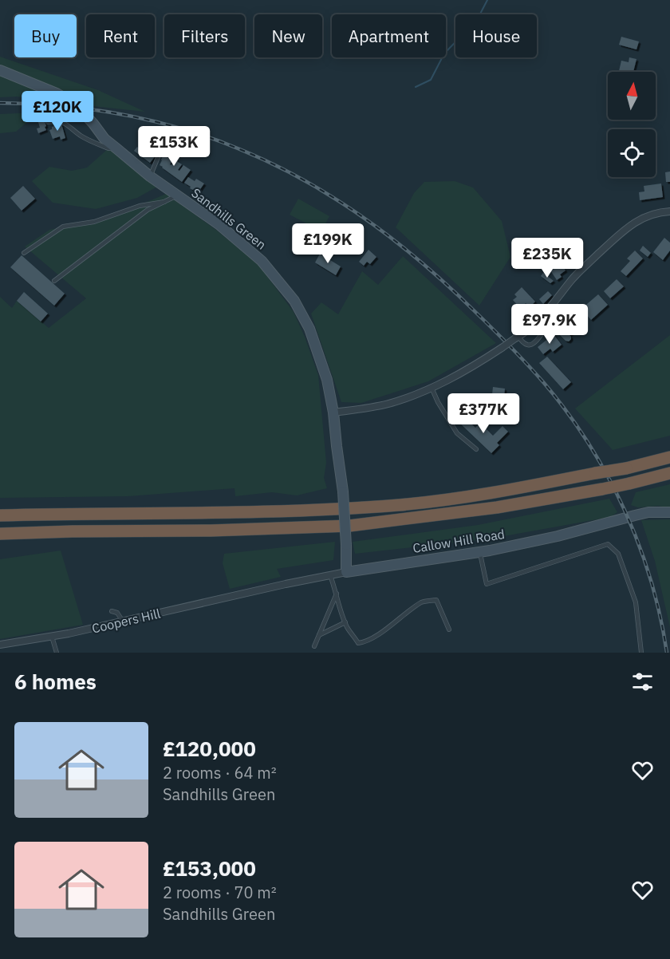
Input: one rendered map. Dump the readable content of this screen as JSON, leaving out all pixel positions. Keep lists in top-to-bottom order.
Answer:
{
  "streets": {
    "street": ["Sandhills Green", "Callow Hill Road", "Coopers Hill"]
  },
  "crossings": [
    ["Sandhills Green", "Callow Hill Road"],
    ["Callow Hill Road", "Coopers Hill"]
  ],
  "north": "top",
  "page": {
    "chip": [
      "Buy",
      "Rent",
      "Filters",
      "New",
      "Apartment",
      "House"
    ],
    "price": [
      "£120K",
      "£153K",
      "£199K",
      "£235K",
      "£97.9K",
      "£377K"
    ],
    "heading": "6 homes",
    "list": [
      {
        "name": "£120,000",
        "note": "2 rooms · 64 m² · Sandhills Green"
      },
      {
        "name": "£153,000",
        "note": "2 rooms · 70 m² · Sandhills Green"
      }
    ]
  }
}
